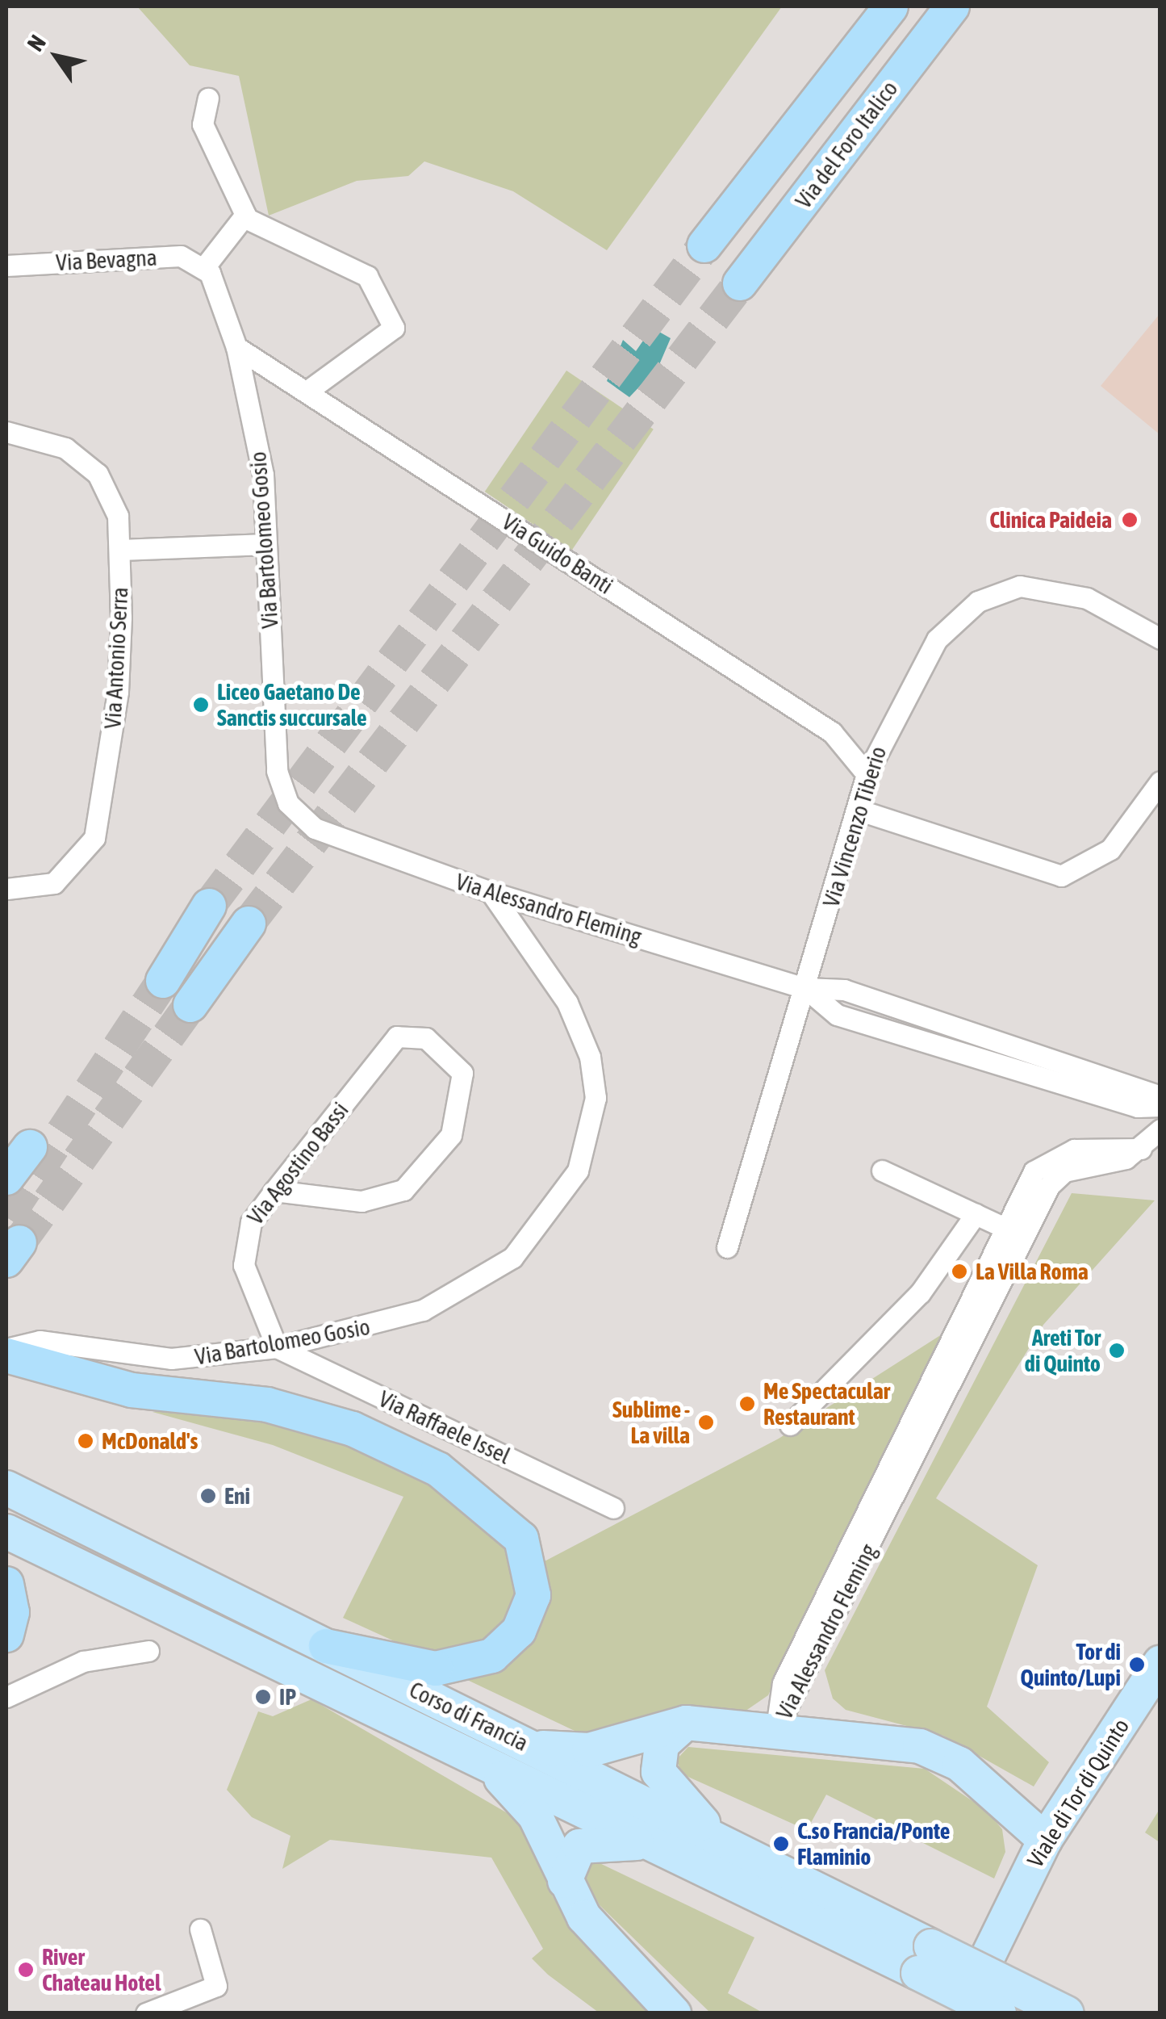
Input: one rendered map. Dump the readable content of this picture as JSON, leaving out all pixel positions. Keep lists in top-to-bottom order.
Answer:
{
  "streets": {
    "highway": ["Via del Foro Italico"],
    "main road": ["Corso di Francia", "Viale di Tor di Quinto"],
    "street": [
      "Via Bevagna",
      "Via Bartolomeo Gosio",
      "Via Guido Banti",
      "Via Antonio Serra",
      "Via Vincenzo Tiberio",
      "Via Alessandro Fleming",
      "Via Agostino Bassi",
      "Via Raffaele Issel"
    ]
  },
  "crossings": [
    ["Via Bevagna", "Via Bartolomeo Gosio"],
    ["Via Bartolomeo Gosio", "Via Guido Banti"],
    ["Via Bartolomeo Gosio", "Via Alessandro Fleming"],
    ["Via Bartolomeo Gosio", "Via Agostino Bassi"],
    ["Via Bartolomeo Gosio", "Via Raffaele Issel"],
    ["Via Guido Banti", "Via Vincenzo Tiberio"],
    ["Via Vincenzo Tiberio", "Via Alessandro Fleming"],
    ["Via Agostino Bassi", "Via Raffaele Issel"]
  ],
  "places": [
    "Clinica Paideia",
    "Liceo Gaetano De Sanctis succursale",
    "La Villa Roma",
    "Areti Tor di Quinto",
    "Me Spectacular Restaurant",
    "Sublime - La villa",
    "McDonald's",
    "Eni",
    "Tor di Quinto/Lupi",
    "IP",
    "C.so Francia/Ponte Flaminio",
    "River Chateau Hotel"
  ],
  "north": "top left"
}
